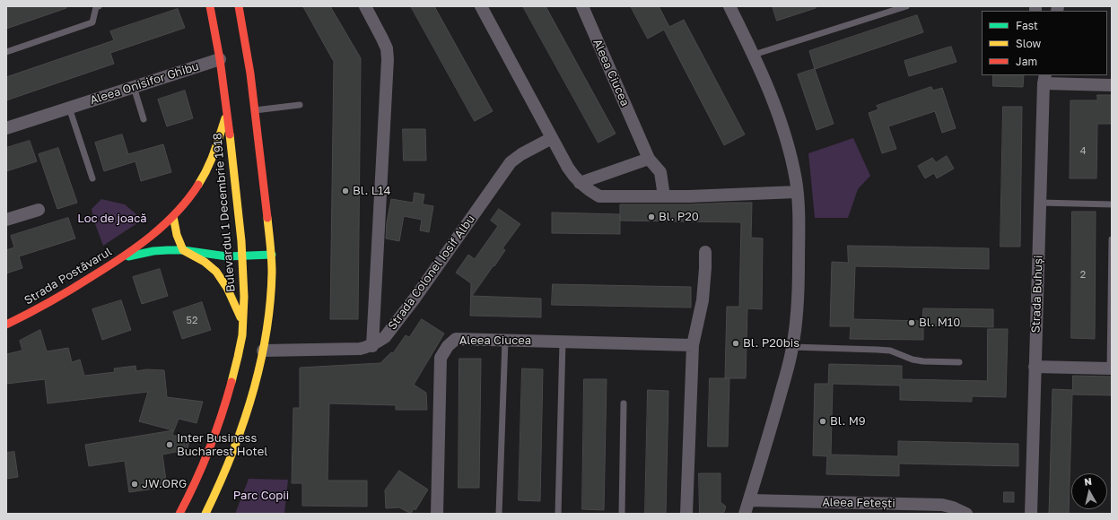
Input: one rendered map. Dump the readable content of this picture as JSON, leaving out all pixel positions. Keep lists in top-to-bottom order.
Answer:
{
  "streets": {
    "main road": ["Bulevardul 1 Decembrie 1918", "Strada Postăvarul"],
    "street": [
      "Aleea Ciucea",
      "Aleea Onisifor Ghibu",
      "Strada Colonel Iosif Albu",
      "Strada Buhuși",
      "Aleea Fetești"
    ]
  },
  "crossings": [
    ["Aleea Onisifor Ghibu", "Bulevardul 1 Decembrie 1918"],
    ["Bulevardul 1 Decembrie 1918", "Strada Postăvarul"]
  ],
  "parks": ["Loc de joacă", "Parc Copii"],
  "places": [
    "Bl. L14",
    "Bl. P20",
    "Bl. M10",
    "Bl. P20bis",
    "Bl. M9",
    "Inter Business Bucharest Hotel",
    "JW.ORG"
  ],
  "house_numbers": ["4", "2", "52"],
  "legend": ["Fast", "Slow", "Jam"],
  "north": "top"
}
